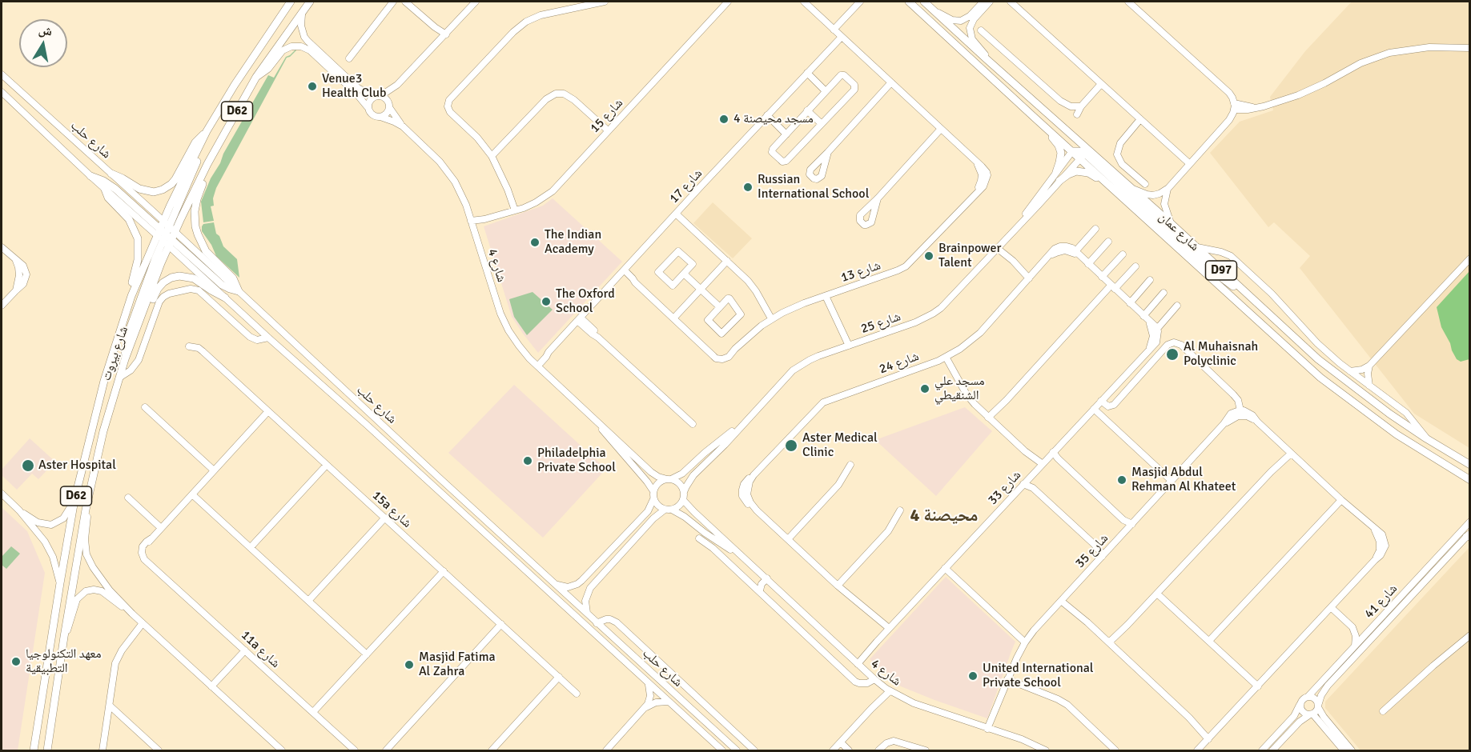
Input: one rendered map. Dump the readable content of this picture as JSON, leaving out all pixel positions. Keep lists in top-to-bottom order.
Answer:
{
  "streets": {
    "main road": [
      "D62",
      "شارع عمان",
      "D97",
      "شارع بيروت"
    ],
    "street": [
      "شارع 15",
      "شارع حلب",
      "شارع 17",
      "شارع 4",
      "شارع 13",
      "شارع 25",
      "شارع 24",
      "شارع 33",
      "15a شارع",
      "شارع 35",
      "شارع 41",
      "11a شارع"
    ]
  },
  "crossings": [
    ["شارع 15", "شارع 4"],
    ["شارع حلب", "شارع بيروت"],
    ["شارع 17", "شارع 4"],
    ["شارع 17", "شارع 13"],
    ["شارع عمان", "شارع 25"],
    ["شارع 4", "شارع 25"],
    ["شارع 4", "شارع 33"],
    ["شارع 4", "شارع 35"],
    ["شارع 24", "شارع 33"],
    ["15a شارع", "11a شارع"]
  ],
  "districts": ["محيصنة 4"],
  "places": [
    "Venue3 Health Club",
    "مسجد محيصنة 4",
    "Russian International School",
    "The Indian Academy",
    "Brainpower Talent",
    "The Oxford School",
    "Al Muhaisnah Polyclinic",
    "مسجد علي الشنقيطي",
    "Aster Medical Clinic",
    "Philadelphia Private School",
    "Aster Hospital",
    "Masjid Abdul Rehman Al Khateet",
    "معهد التكنولوجيا التطبيقية",
    "Masjid Fatima Al Zahra",
    "United International Private School"
  ],
  "north": "top"
}
